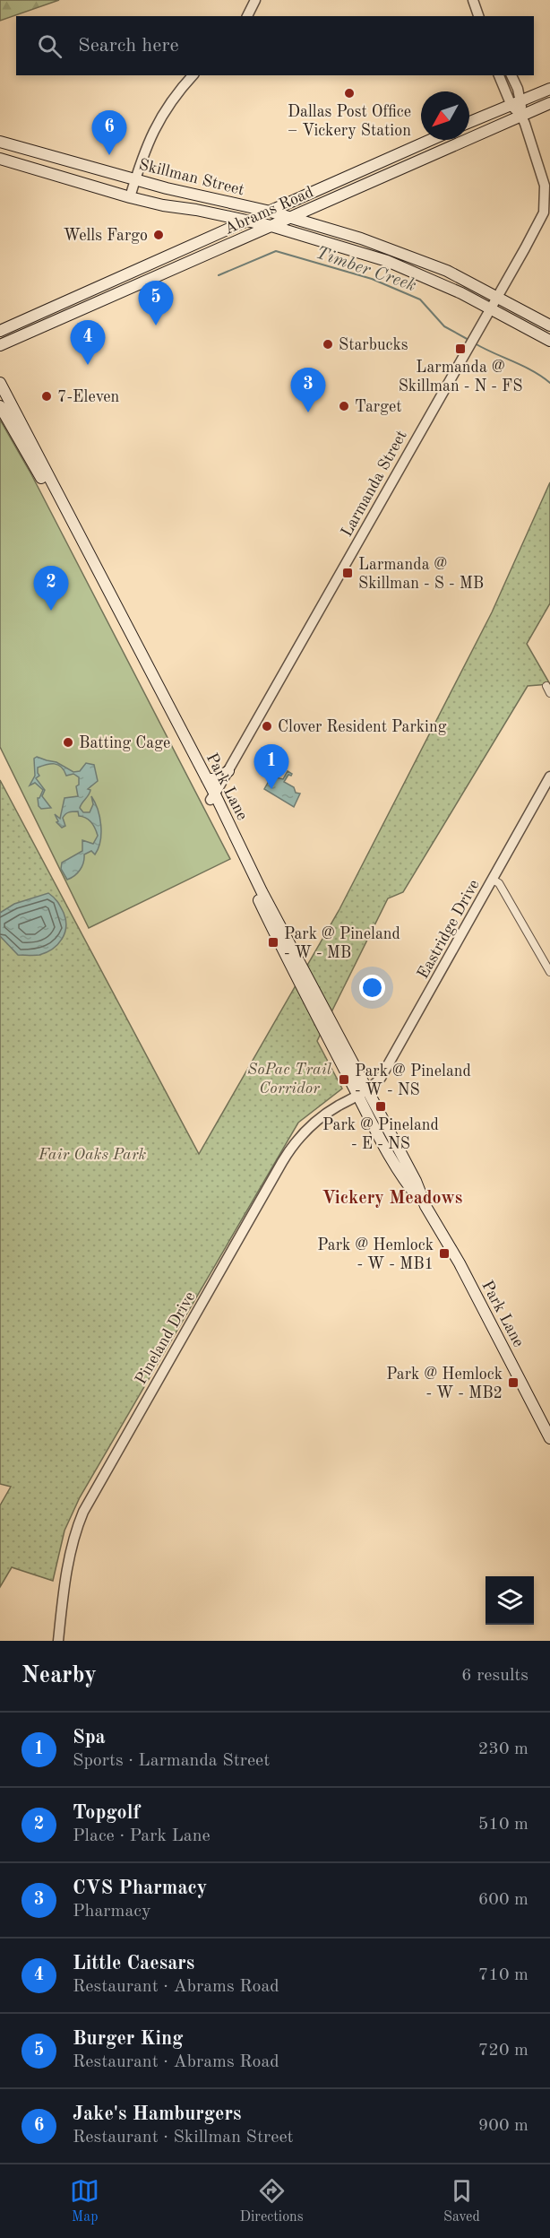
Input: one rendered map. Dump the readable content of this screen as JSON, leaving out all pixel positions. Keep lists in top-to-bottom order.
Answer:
{
  "streets": {
    "main road": ["Skillman Street", "Abrams Road", "Park Lane"],
    "street": ["Larmanda Street", "Eastridge Drive", "Pineland Drive"]
  },
  "crossings": [
    ["Skillman Street", "Abrams Road"],
    ["Skillman Street", "Larmanda Street"],
    ["Abrams Road", "Larmanda Street"],
    ["Larmanda Street", "Park Lane"],
    ["Park Lane", "Eastridge Drive"],
    ["Park Lane", "Pineland Drive"],
    ["Eastridge Drive", "Pineland Drive"]
  ],
  "districts": ["Vickery Meadows"],
  "water": ["Timber Creek"],
  "parks": ["SoPac Trail Corridor", "Fair Oaks Park"],
  "places": {
    "other": [
      "Dallas Post Office – Vickery Station",
      "Wells Fargo",
      "Starbucks",
      "7-Eleven",
      "Target",
      "Clover Resident Parking",
      "Batting Cage"
    ],
    "transit": [
      "Larmanda @ Skillman - N - FS",
      "Larmanda @ Skillman - S - MB",
      "Park @ Pineland - W - MB",
      "Park @ Pineland - W - NS",
      "Park @ Pineland - E - NS",
      "Park @ Hemlock - W - MB1",
      "Park @ Hemlock - W - MB2"
    ]
  },
  "north": "bottom left",
  "page": {
    "search": "Search here",
    "pins": [
      "6",
      "5",
      "4",
      "3",
      "2",
      "1"
    ],
    "heading": ["Nearby", "6 results"],
    "list": [
      {
        "mark": "1",
        "name": "Spa",
        "note": "Sports · Larmanda Street",
        "value": "230 m"
      },
      {
        "mark": "2",
        "name": "Topgolf",
        "note": "Place · Park Lane",
        "value": "510 m"
      },
      {
        "mark": "3",
        "name": "CVS Pharmacy",
        "note": "Pharmacy",
        "value": "600 m"
      },
      {
        "mark": "4",
        "name": "Little Caesars",
        "note": "Restaurant · Abrams Road",
        "value": "710 m"
      },
      {
        "mark": "5",
        "name": "Burger King",
        "note": "Restaurant · Abrams Road",
        "value": "720 m"
      },
      {
        "mark": "6",
        "name": "Jake's Hamburgers",
        "note": "Restaurant · Skillman Street",
        "value": "900 m"
      }
    ],
    "nav": ["Map", "Directions", "Saved"]
  }
}
